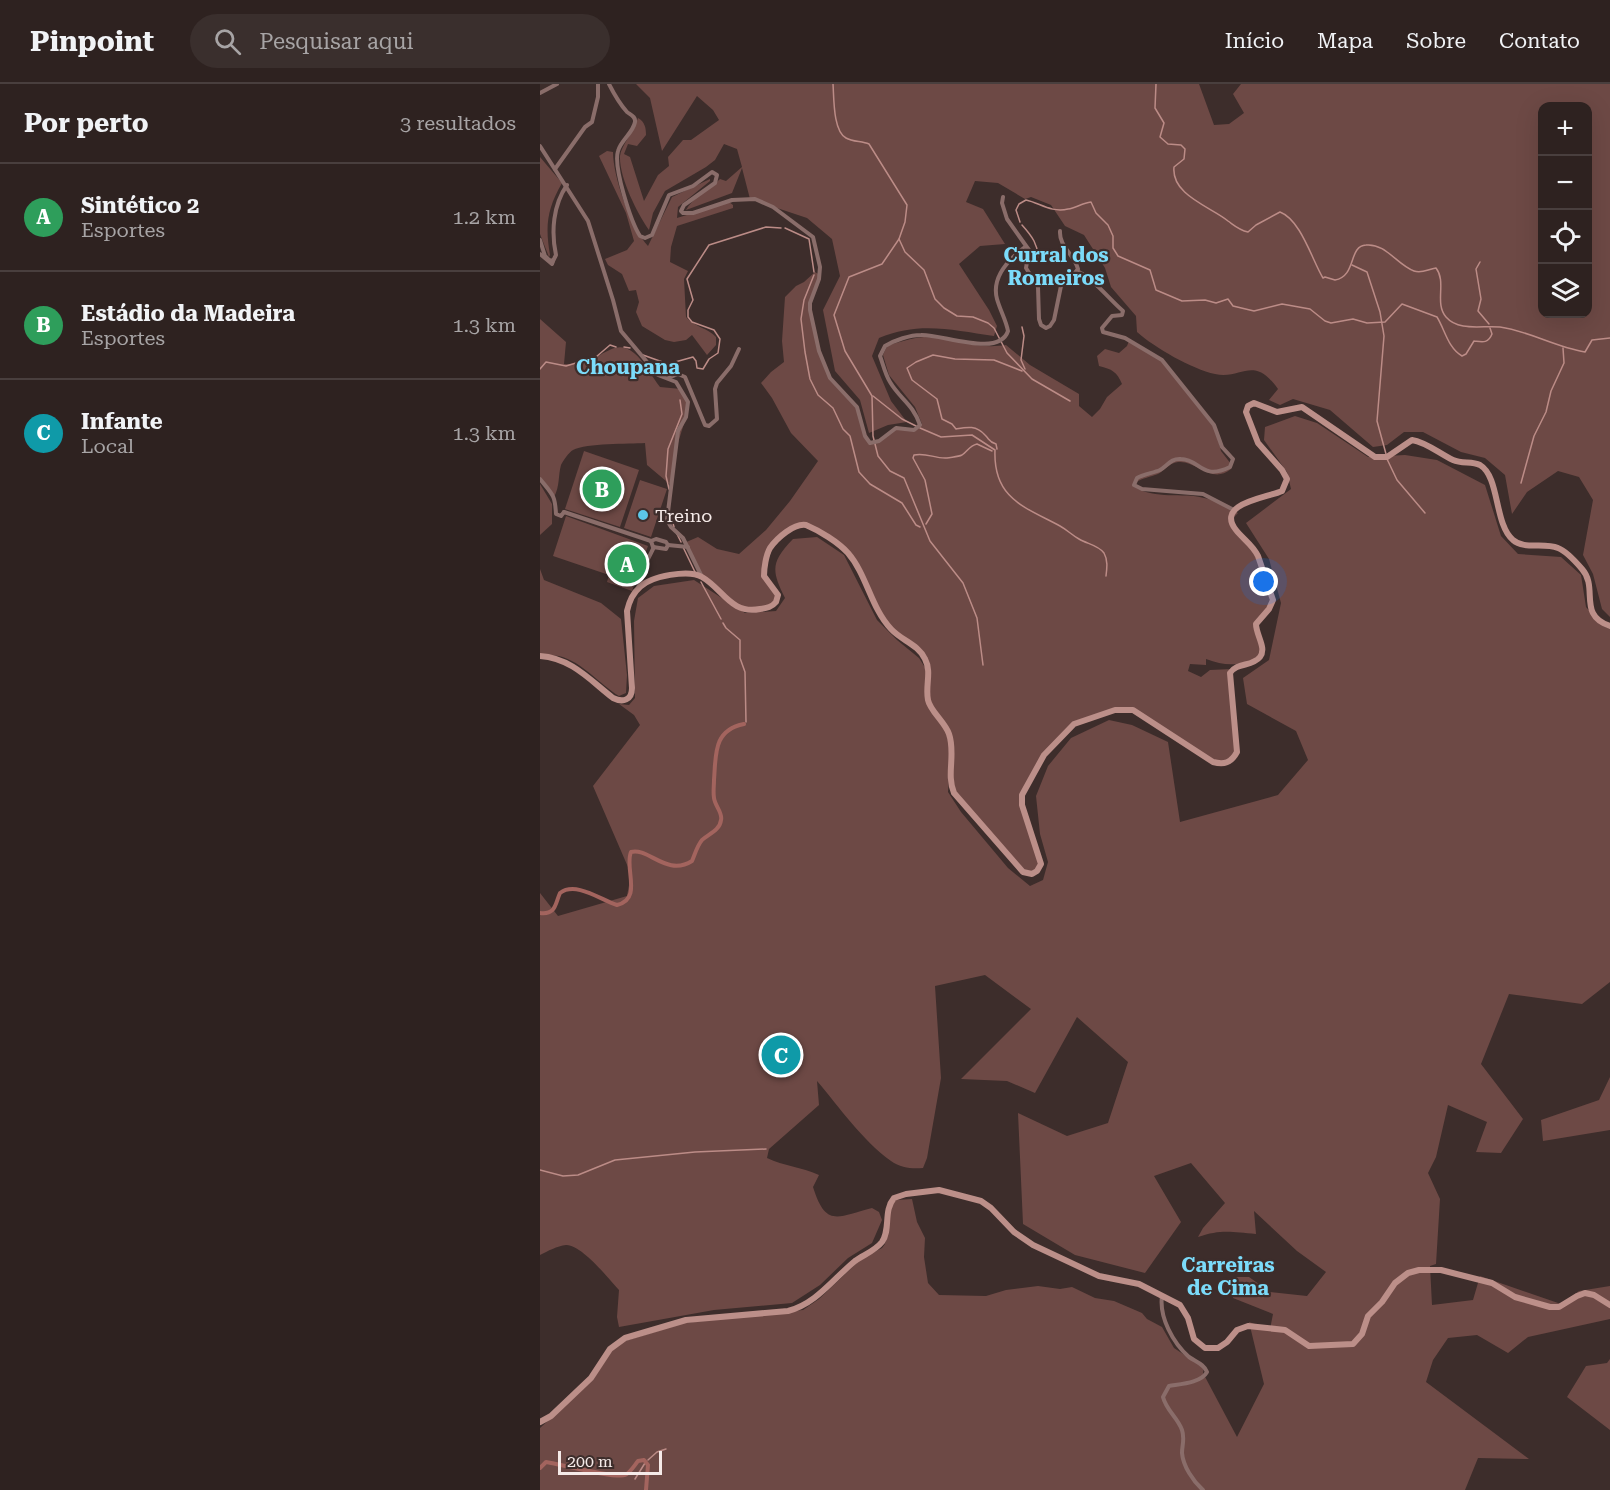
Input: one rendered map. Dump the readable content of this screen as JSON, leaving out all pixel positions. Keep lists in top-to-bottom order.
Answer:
{
  "districts": ["Curral dos Romeiros", "Choupana", "Carreiras de Cima"],
  "places": ["Treino"],
  "scale_bar": "200 m",
  "page": {
    "header": "Pinpoint",
    "search": "Pesquisar aqui",
    "nav": [
      "Início",
      "Mapa",
      "Sobre",
      "Contato"
    ],
    "heading": ["Por perto", "3 resultados"],
    "map_buttons": ["+", "−"],
    "list": [
      {
        "mark": "A",
        "name": "Sintético 2",
        "note": "Esportes",
        "value": "1.2 km"
      },
      {
        "mark": "B",
        "name": "Estádio da Madeira",
        "note": "Esportes",
        "value": "1.3 km"
      },
      {
        "mark": "C",
        "name": "Infante",
        "note": "Local",
        "value": "1.3 km"
      }
    ],
    "pins": ["B", "A", "C"],
    "scale": "200 m"
  }
}
